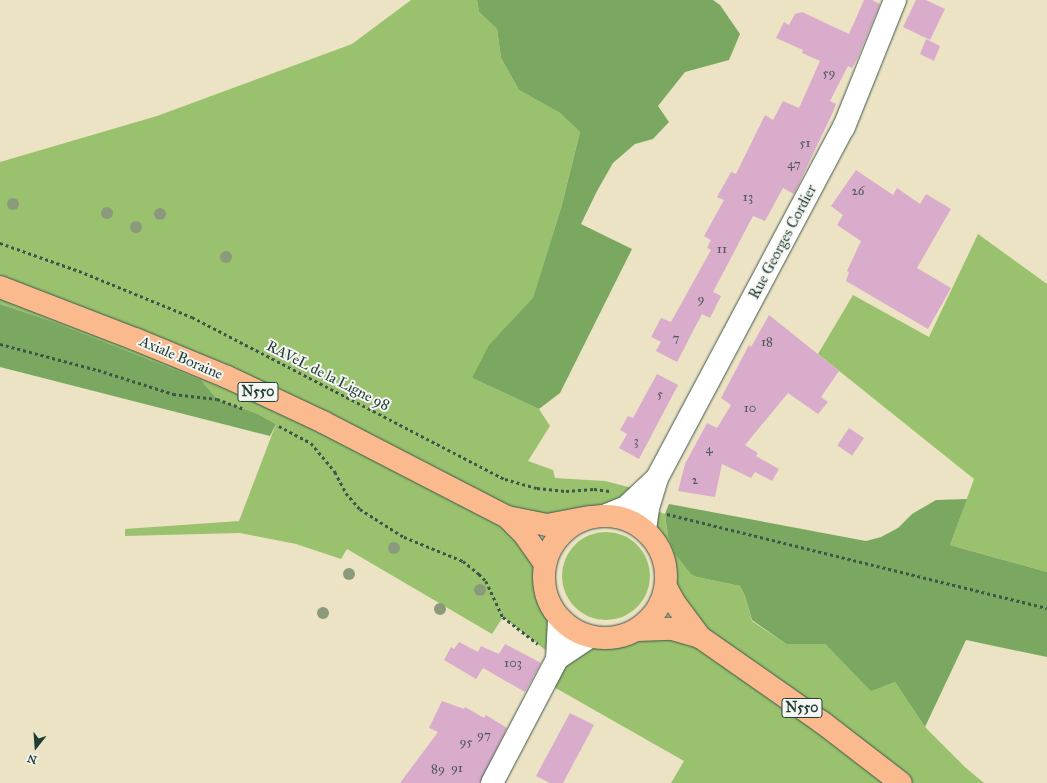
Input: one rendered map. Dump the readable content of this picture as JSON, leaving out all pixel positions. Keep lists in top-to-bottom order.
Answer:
{
  "streets": {
    "main road": ["Axiale Boraine", "N550"],
    "street": ["Rue Georges Cordier"],
    "path": ["RAVeL de la Ligne 98"]
  },
  "crossings": [
    ["Rue Georges Cordier", "Axiale Boraine"],
    ["Rue Georges Cordier", "RAVeL de la Ligne 98"],
    ["Rue Georges Cordier", "N550"],
    ["Axiale Boraine", "N550"]
  ],
  "house_numbers": [
    "59",
    "51",
    "47",
    "26",
    "13",
    "11",
    "9",
    "7",
    "18",
    "5",
    "10",
    "3",
    "4",
    "2",
    "103",
    "97",
    "95",
    "91",
    "89"
  ],
  "north": "bottom"
}
